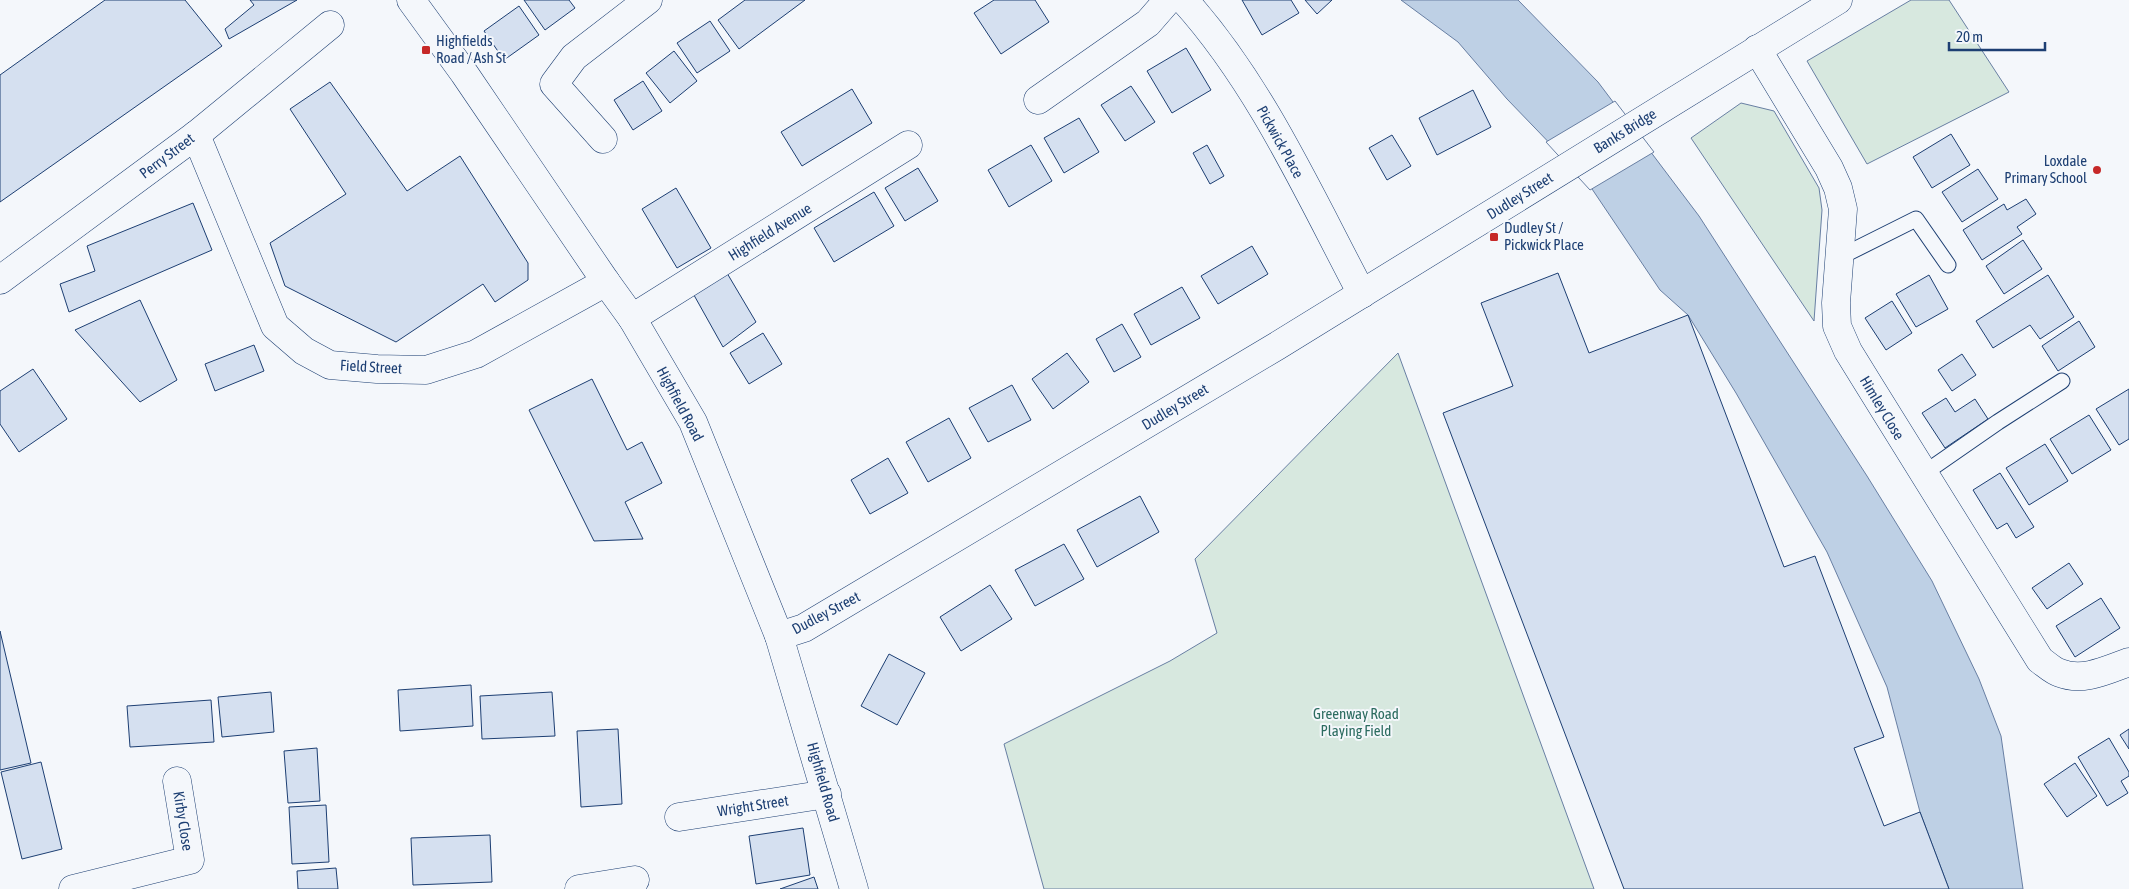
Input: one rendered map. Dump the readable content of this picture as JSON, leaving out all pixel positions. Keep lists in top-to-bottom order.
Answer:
{
  "streets": {
    "street": [
      "Banks Bridge",
      "Pickwick Place",
      "Perry Street",
      "Dudley Street",
      "Highfield Avenue",
      "Field Street",
      "Highfield Road",
      "Himley Close",
      "Wright Street",
      "Kirby Close"
    ]
  },
  "crossings": [
    ["Banks Bridge", "Dudley Street"],
    ["Banks Bridge", "Himley Close"],
    ["Pickwick Place", "Dudley Street"],
    ["Perry Street", "Field Street"],
    ["Dudley Street", "Highfield Road"],
    ["Highfield Avenue", "Highfield Road"],
    ["Field Street", "Highfield Road"],
    ["Highfield Road", "Wright Street"]
  ],
  "parks": ["Greenway Road Playing Field"],
  "places": {
    "transit": ["Highfields Road / Ash St", "Dudley St / Pickwick Place"],
    "other": ["Loxdale Primary School"]
  },
  "scale_bar": "20 m"
}
